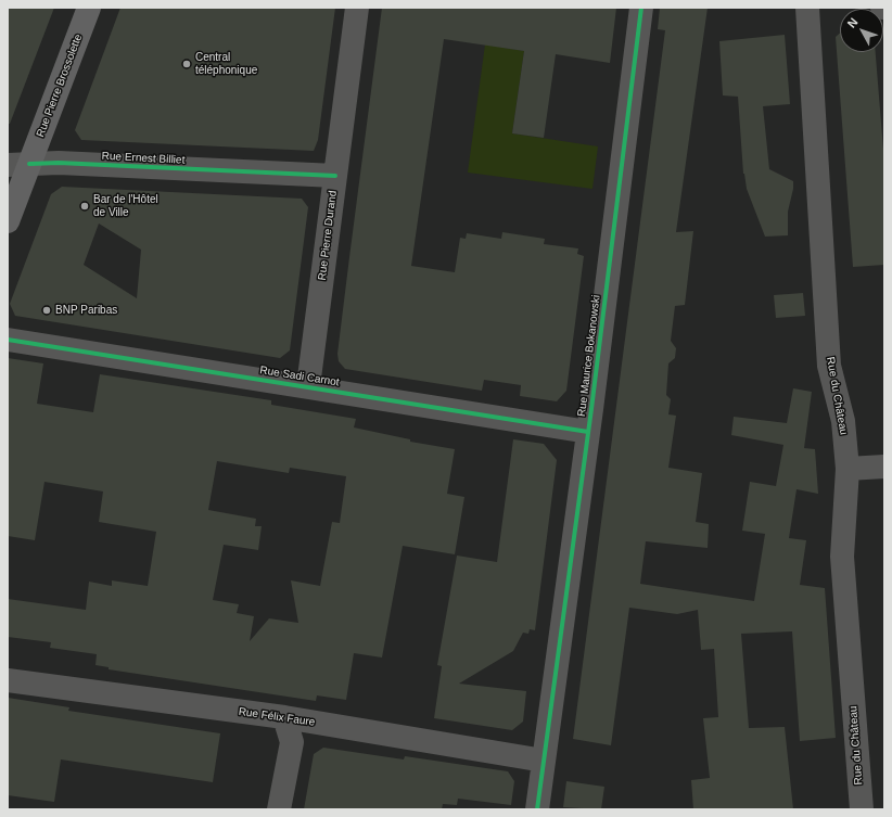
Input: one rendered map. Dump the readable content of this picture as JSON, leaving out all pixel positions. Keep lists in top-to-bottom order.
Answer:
{
  "streets": {
    "main road": ["Rue Pierre Brossolette"],
    "street": [
      "Rue Ernest Billiet",
      "Rue Pierre Durand",
      "Rue Maurice Bokanowski",
      "Rue Sadi Carnot",
      "Rue du Château",
      "Rue Félix Faure"
    ]
  },
  "crossings": [
    ["Rue Pierre Brossolette", "Rue Ernest Billiet"],
    ["Rue Ernest Billiet", "Rue Pierre Durand"],
    ["Rue Pierre Durand", "Rue Sadi Carnot"],
    ["Rue Maurice Bokanowski", "Rue Sadi Carnot"],
    ["Rue Maurice Bokanowski", "Rue Félix Faure"]
  ],
  "places": ["Central téléphonique", "Bar de l'Hôtel de Ville", "BNP Paribas"],
  "north": "top left"
}
